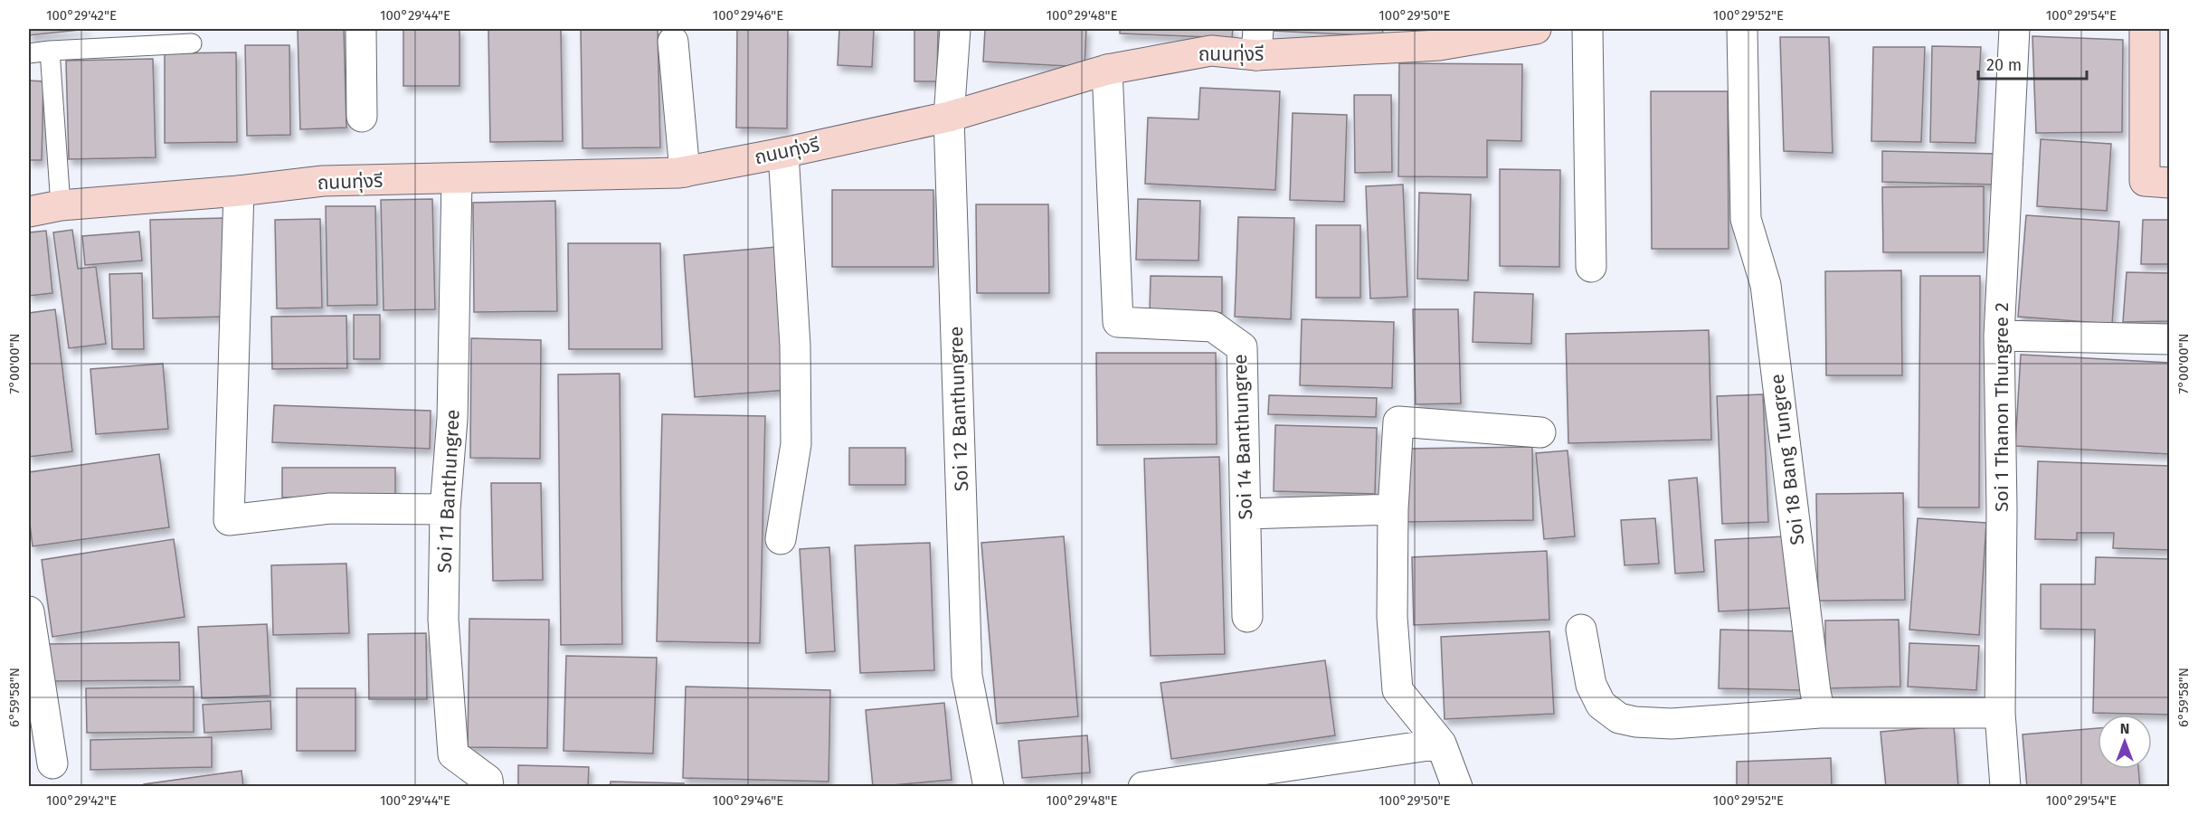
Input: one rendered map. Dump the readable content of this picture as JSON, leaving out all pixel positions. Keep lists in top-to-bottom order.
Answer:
{
  "streets": {
    "street": [
      "ถนนทุ่งรี",
      "Soi 1 Thanon Thungree 2",
      "Soi 12 Banthungree",
      "Soi 14 Banthungree",
      "Soi 18 Bang Tungree",
      "Soi 11 Banthungree"
    ]
  },
  "crossings": [
    ["ถนนทุ่งรี", "Soi 12 Banthungree"],
    ["ถนนทุ่งรี", "Soi 14 Banthungree"],
    ["ถนนทุ่งรี", "Soi 11 Banthungree"]
  ],
  "scale_bar": "20 m",
  "north": "top",
  "coordinates": [
    "100°29'42\"E",
    "100°29'44\"E",
    "100°29'46\"E",
    "100°29'48\"E",
    "100°29'50\"E",
    "100°29'52\"E",
    "100°29'54\"E",
    "7°00'00\"N",
    "6°59'58\"N"
  ]
}
